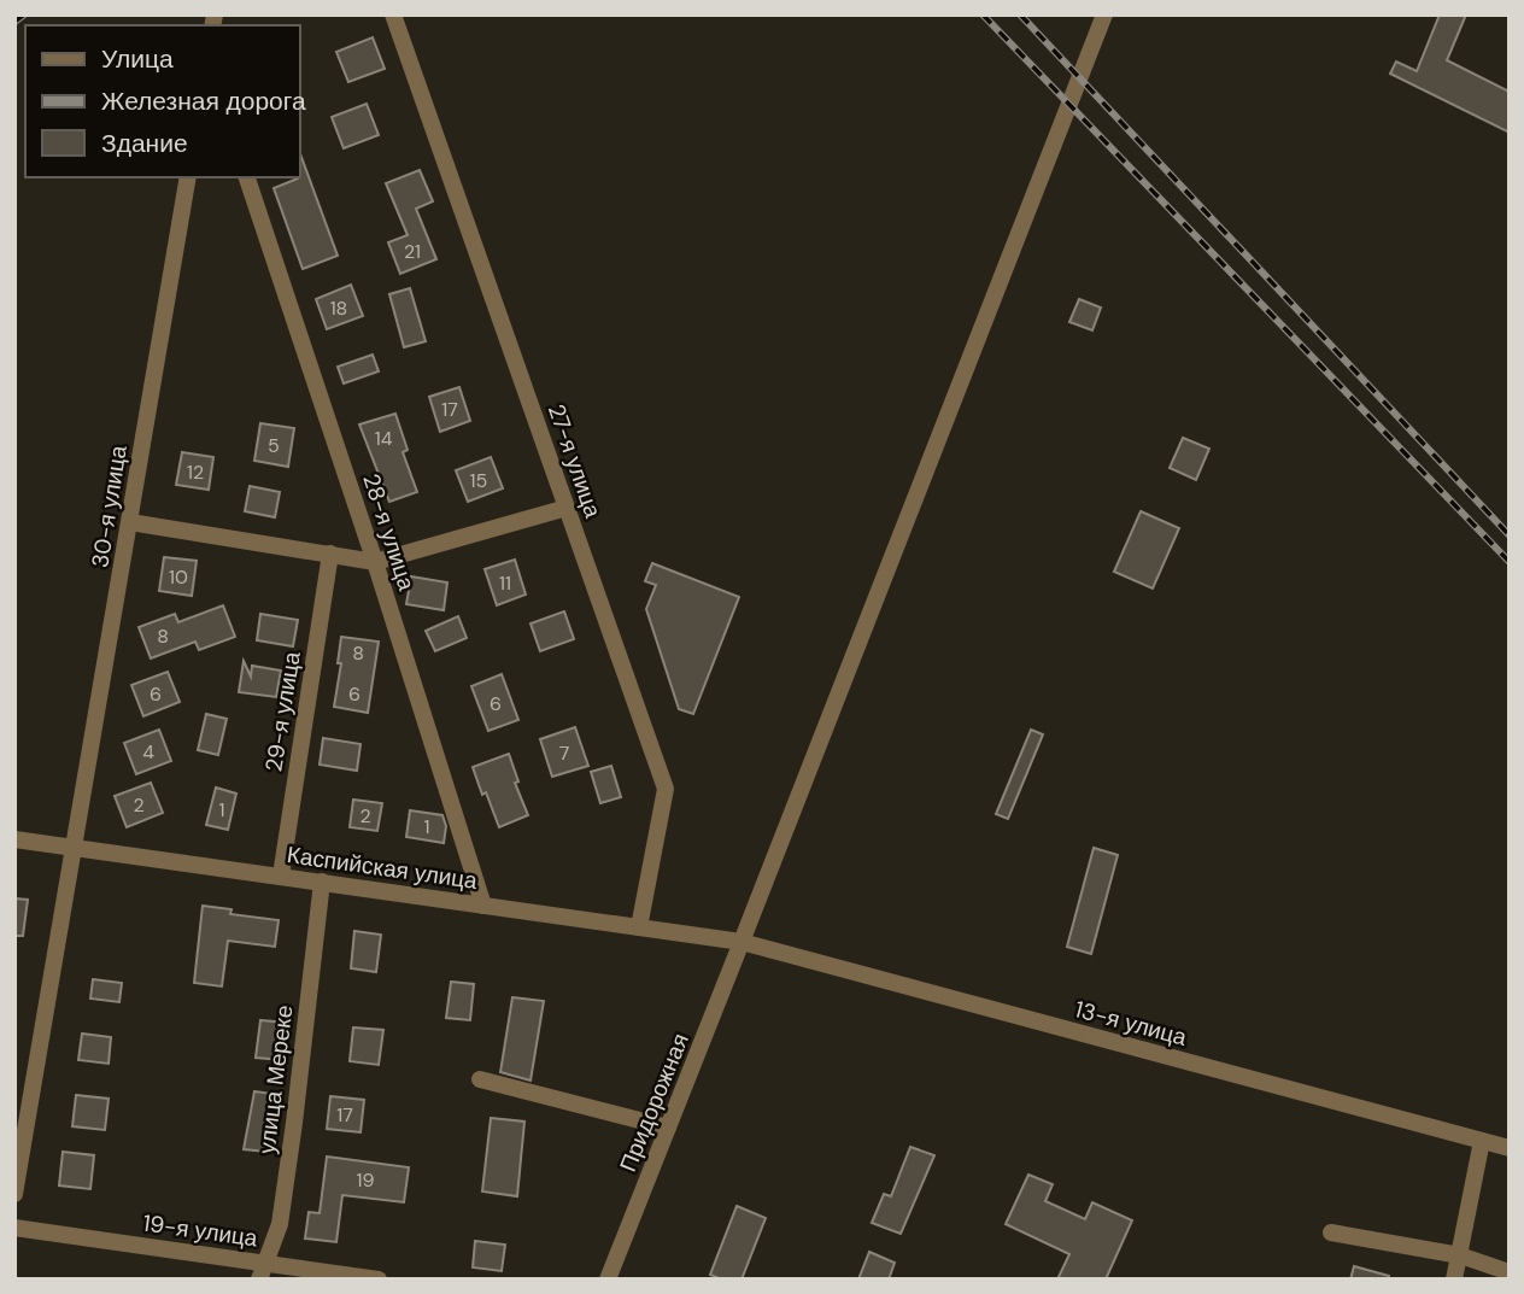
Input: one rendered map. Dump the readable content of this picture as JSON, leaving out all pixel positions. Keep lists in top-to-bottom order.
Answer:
{
  "streets": {
    "street": [
      "27-я улица",
      "30-я улица",
      "28-я улица",
      "29-я улица",
      "Каспийская улица",
      "13-я улица",
      "улица Мереке",
      "Придорожная",
      "19-я улица"
    ]
  },
  "crossings": [
    ["27-я улица", "Каспийская улица"],
    ["30-я улица", "Каспийская улица"],
    ["28-я улица", "Каспийская улица"],
    ["29-я улица", "Каспийская улица"],
    ["Каспийская улица", "13-я улица"],
    ["Каспийская улица", "улица Мереке"],
    ["Каспийская улица", "Придорожная"],
    ["13-я улица", "Придорожная"],
    ["улица Мереке", "19-я улица"]
  ],
  "house_numbers": [
    "21",
    "18",
    "17",
    "14",
    "5",
    "12",
    "15",
    "10",
    "11",
    "8",
    "8",
    "6",
    "6",
    "6",
    "4",
    "7",
    "2",
    "1",
    "2",
    "1",
    "17",
    "19"
  ],
  "legend": ["Улица", "Железная дорога", "Здание"]
}
